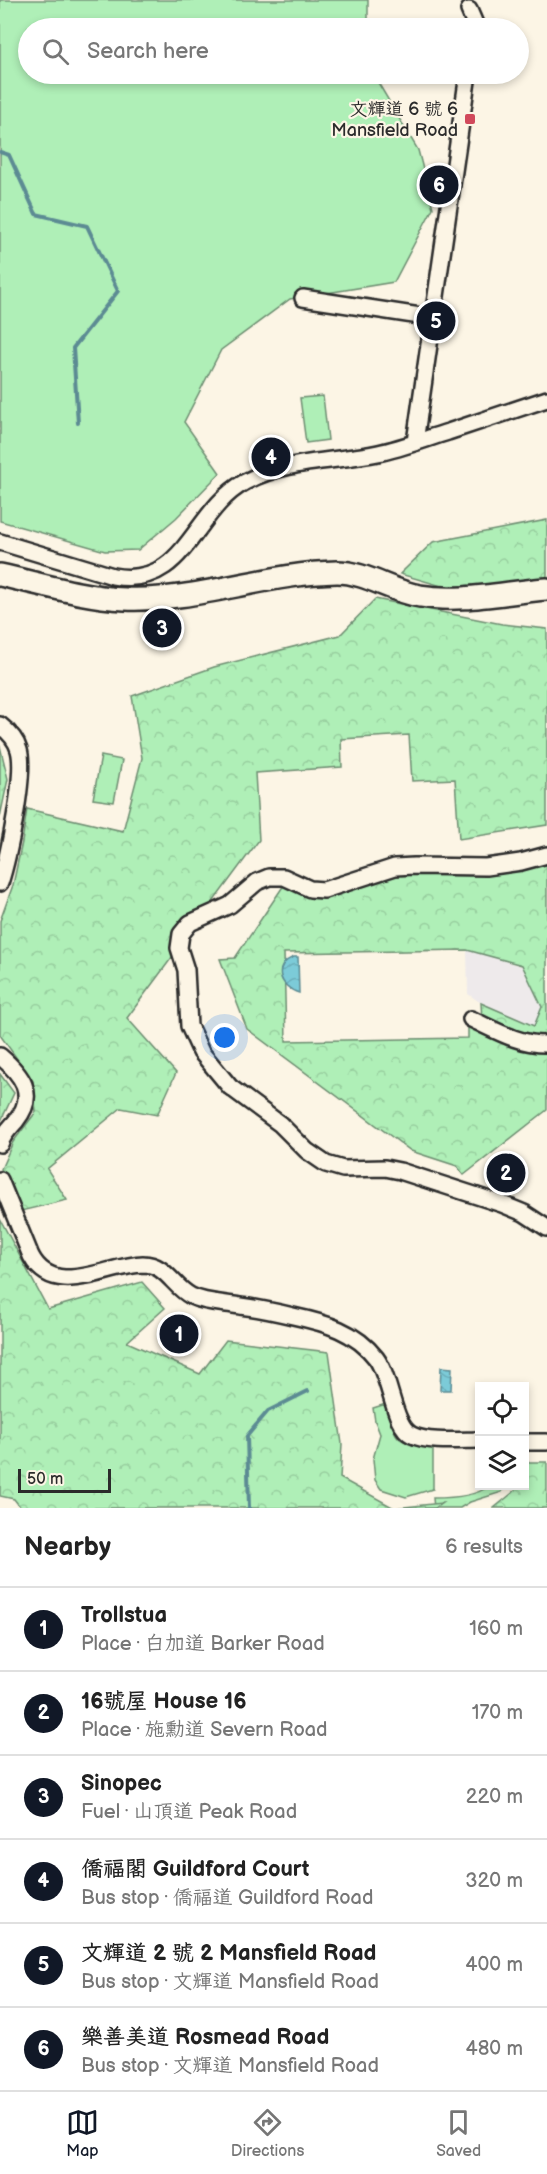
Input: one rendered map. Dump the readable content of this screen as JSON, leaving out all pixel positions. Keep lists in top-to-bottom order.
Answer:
{
  "places": {
    "transit": ["文輝道 6 號 6 Mansfield Road"]
  },
  "scale_bar": "50 m",
  "page": {
    "search": "Search here",
    "pins": [
      "6",
      "5",
      "4",
      "3",
      "2",
      "1"
    ],
    "scale": "50 m",
    "heading": ["Nearby", "6 results"],
    "list": [
      {
        "mark": "1",
        "name": "Trollstua",
        "note": "Place · 白加道 Barker Road",
        "value": "160 m"
      },
      {
        "mark": "2",
        "name": "16號屋 House 16",
        "note": "Place · 施勳道 Severn Road",
        "value": "170 m"
      },
      {
        "mark": "3",
        "name": "Sinopec",
        "note": "Fuel · 山頂道 Peak Road",
        "value": "220 m"
      },
      {
        "mark": "4",
        "name": "僑福閣 Guildford Court",
        "note": "Bus stop · 僑福道 Guildford Road",
        "value": "320 m"
      },
      {
        "mark": "5",
        "name": "文輝道 2 號 2 Mansfield Road",
        "note": "Bus stop · 文輝道 Mansfield Road",
        "value": "400 m"
      },
      {
        "mark": "6",
        "name": "樂善美道 Rosmead Road",
        "note": "Bus stop · 文輝道 Mansfield Road",
        "value": "480 m"
      }
    ],
    "nav": ["Map", "Directions", "Saved"]
  }
}
